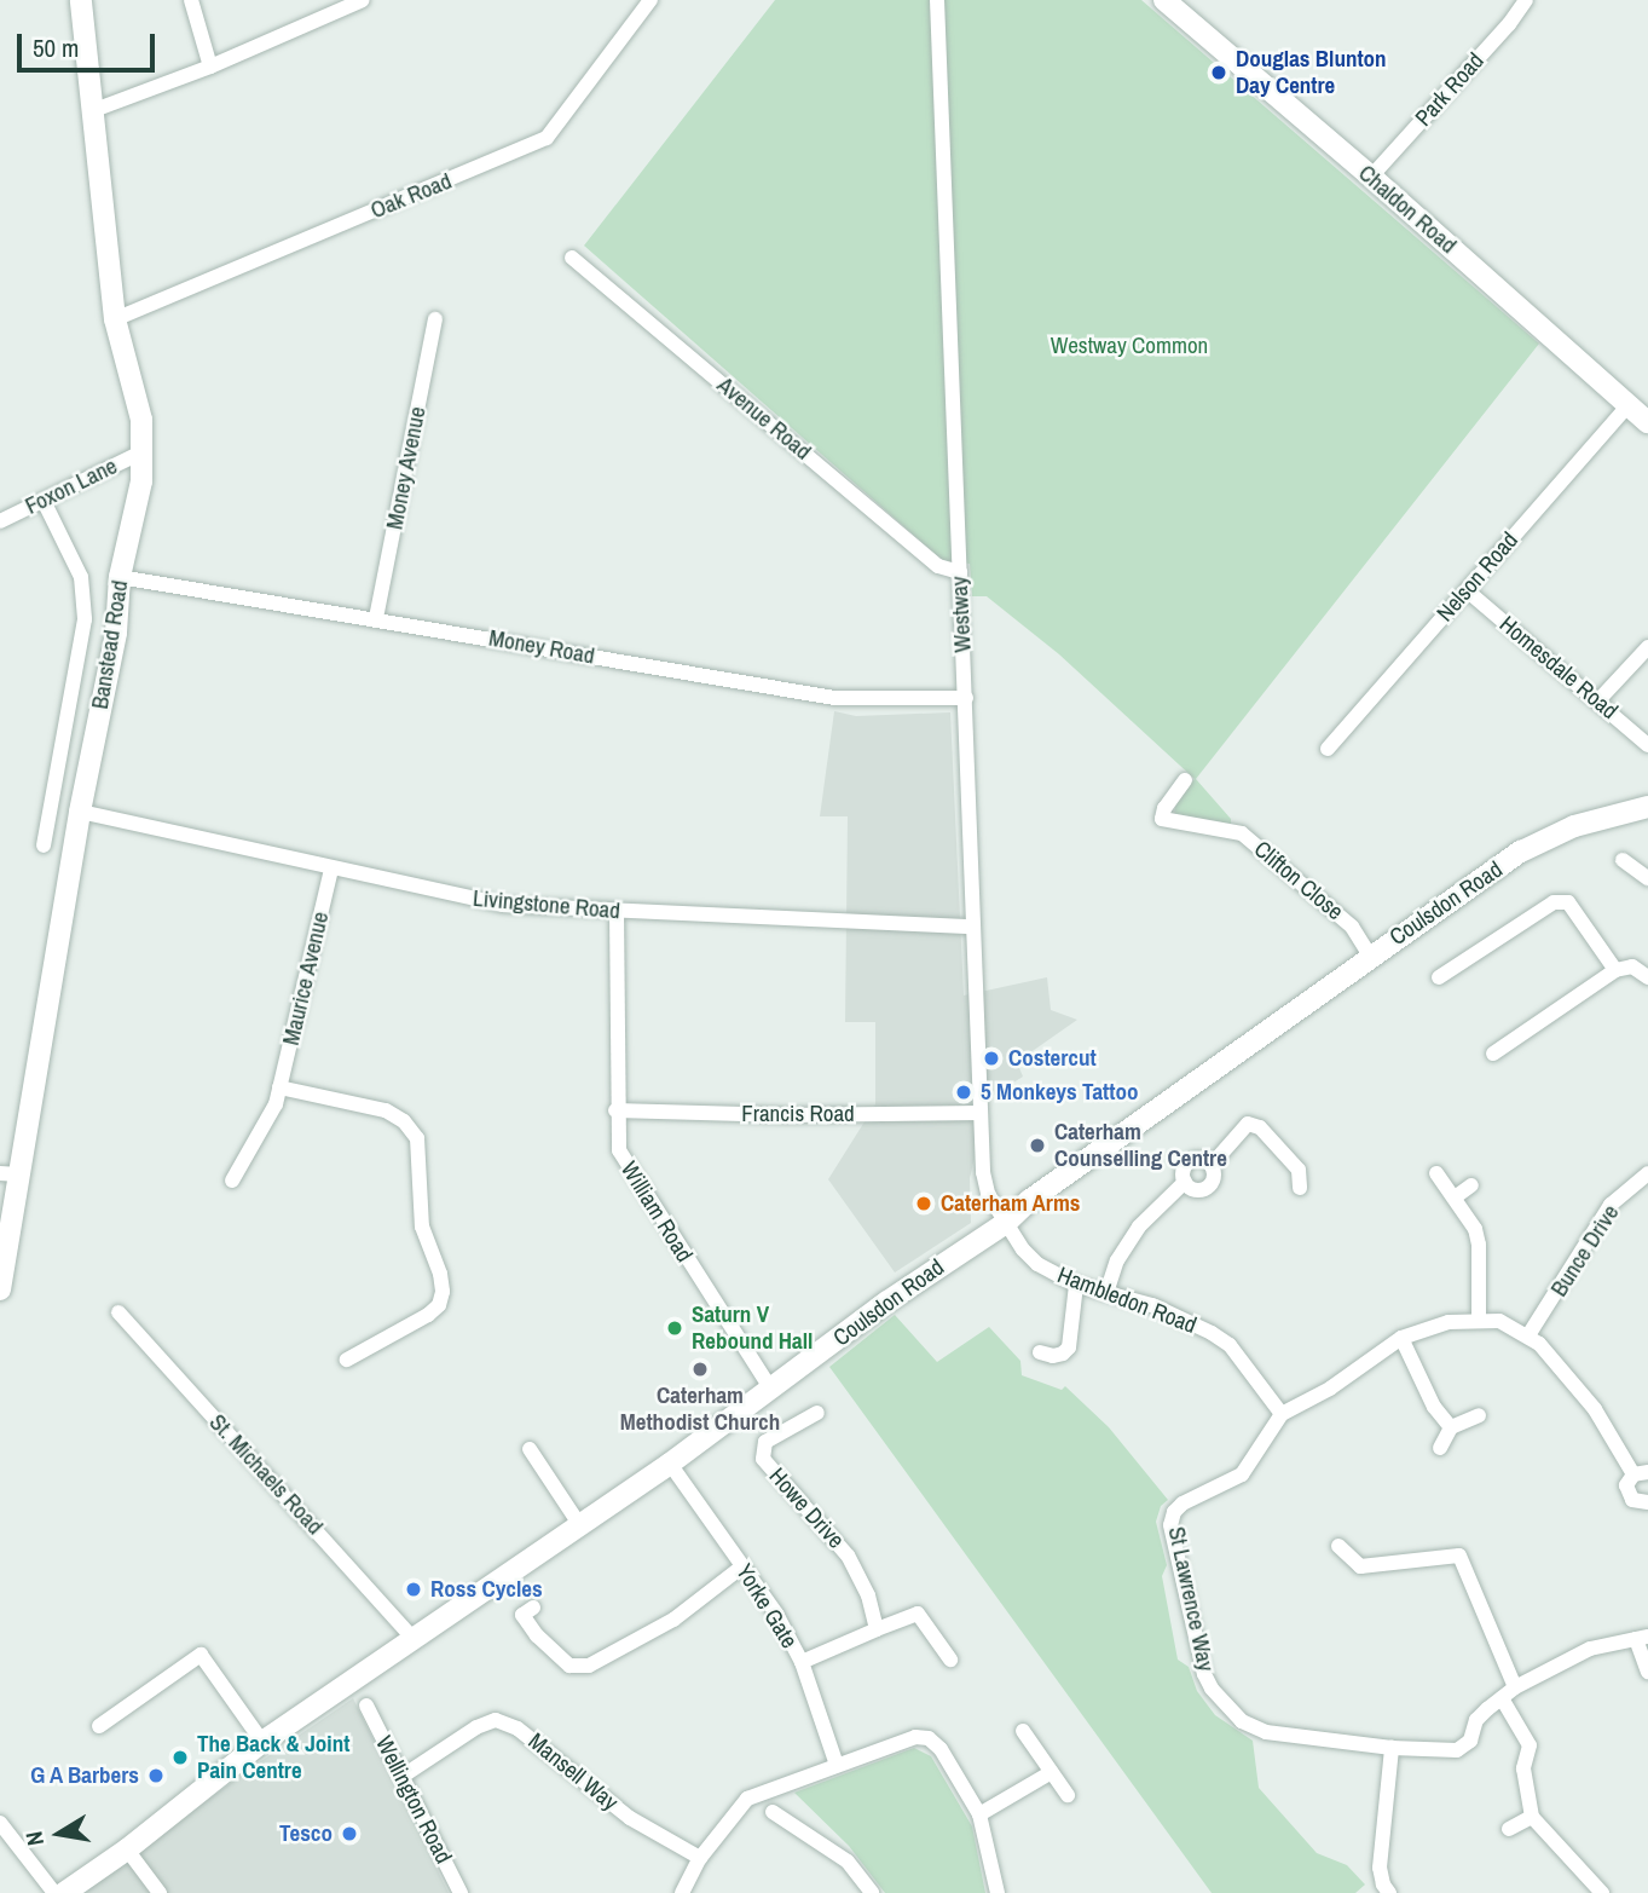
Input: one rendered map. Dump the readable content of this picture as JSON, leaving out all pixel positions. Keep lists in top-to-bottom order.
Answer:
{
  "streets": {
    "main road": ["Chaldon Road", "Banstead Road", "Coulsdon Road"],
    "street": [
      "Park Road",
      "Oak Road",
      "Avenue Road",
      "Money Avenue",
      "Foxon Lane",
      "Nelson Road",
      "Westway",
      "Money Road",
      "Homesdale Road",
      "Clifton Close",
      "Livingstone Road",
      "Maurice Avenue",
      "Francis Road",
      "William Road",
      "Bunce Drive",
      "Hambledon Road",
      "St. Michaels Road",
      "Howe Drive",
      "St Lawrence Way",
      "Yorke Gate",
      "Mansell Way",
      "Wellington Road"
    ]
  },
  "crossings": [
    ["Park Road", "Chaldon Road"],
    ["Oak Road", "Banstead Road"],
    ["Chaldon Road", "Nelson Road"],
    ["Avenue Road", "Westway"],
    ["Money Avenue", "Money Road"],
    ["Foxon Lane", "Banstead Road"],
    ["Nelson Road", "Homesdale Road"],
    ["Westway", "Money Road"],
    ["Westway", "Coulsdon Road"],
    ["Westway", "Livingstone Road"],
    ["Westway", "Francis Road"],
    ["Westway", "Hambledon Road"],
    ["Banstead Road", "Money Road"],
    ["Banstead Road", "Livingstone Road"],
    ["Clifton Close", "Coulsdon Road"],
    ["Coulsdon Road", "William Road"],
    ["Coulsdon Road", "Hambledon Road"],
    ["Coulsdon Road", "St. Michaels Road"],
    ["Coulsdon Road", "Yorke Gate"],
    ["Livingstone Road", "Maurice Avenue"],
    ["Livingstone Road", "William Road"],
    ["Francis Road", "William Road"],
    ["Bunce Drive", "St Lawrence Way"],
    ["Hambledon Road", "St Lawrence Way"],
    ["Mansell Way", "Wellington Road"]
  ],
  "parks": ["Westway Common"],
  "places": [
    "Douglas Blunton Day Centre",
    "Costercut",
    "5 Monkeys Tattoo",
    "Caterham Counselling Centre",
    "Caterham Arms",
    "Saturn V Rebound Hall",
    "Caterham Methodist Church",
    "Ross Cycles",
    "The Back & Joint Pain Centre",
    "G A Barbers",
    "Tesco"
  ],
  "scale_bar": "50 m",
  "north": "left"
}
